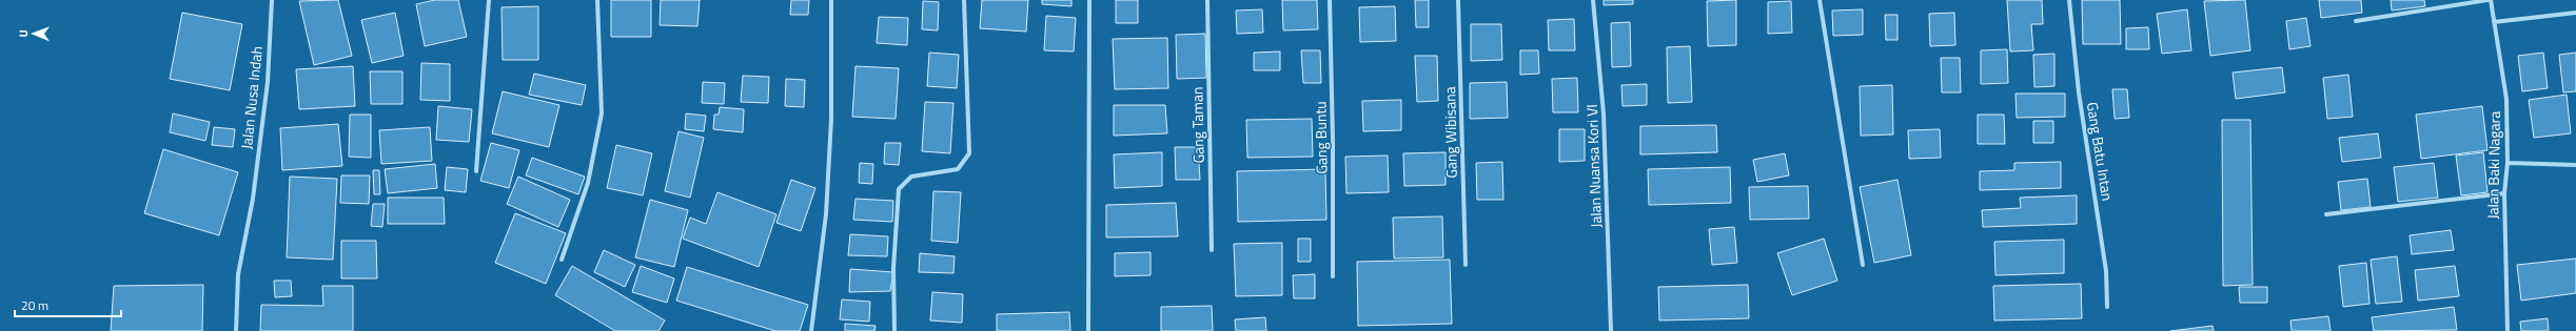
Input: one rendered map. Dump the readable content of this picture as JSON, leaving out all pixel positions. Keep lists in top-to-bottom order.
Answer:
{
  "streets": {
    "street": [
      "Jalan Nusa Indah",
      "Gang Taman",
      "Gang Wibisana",
      "Gang Buntu",
      "Gang Batu Intan",
      "Jalan Baki Nagara",
      "Jalan Nuansa Kori VI"
    ]
  },
  "scale_bar": "20 m",
  "north": "left"
}
